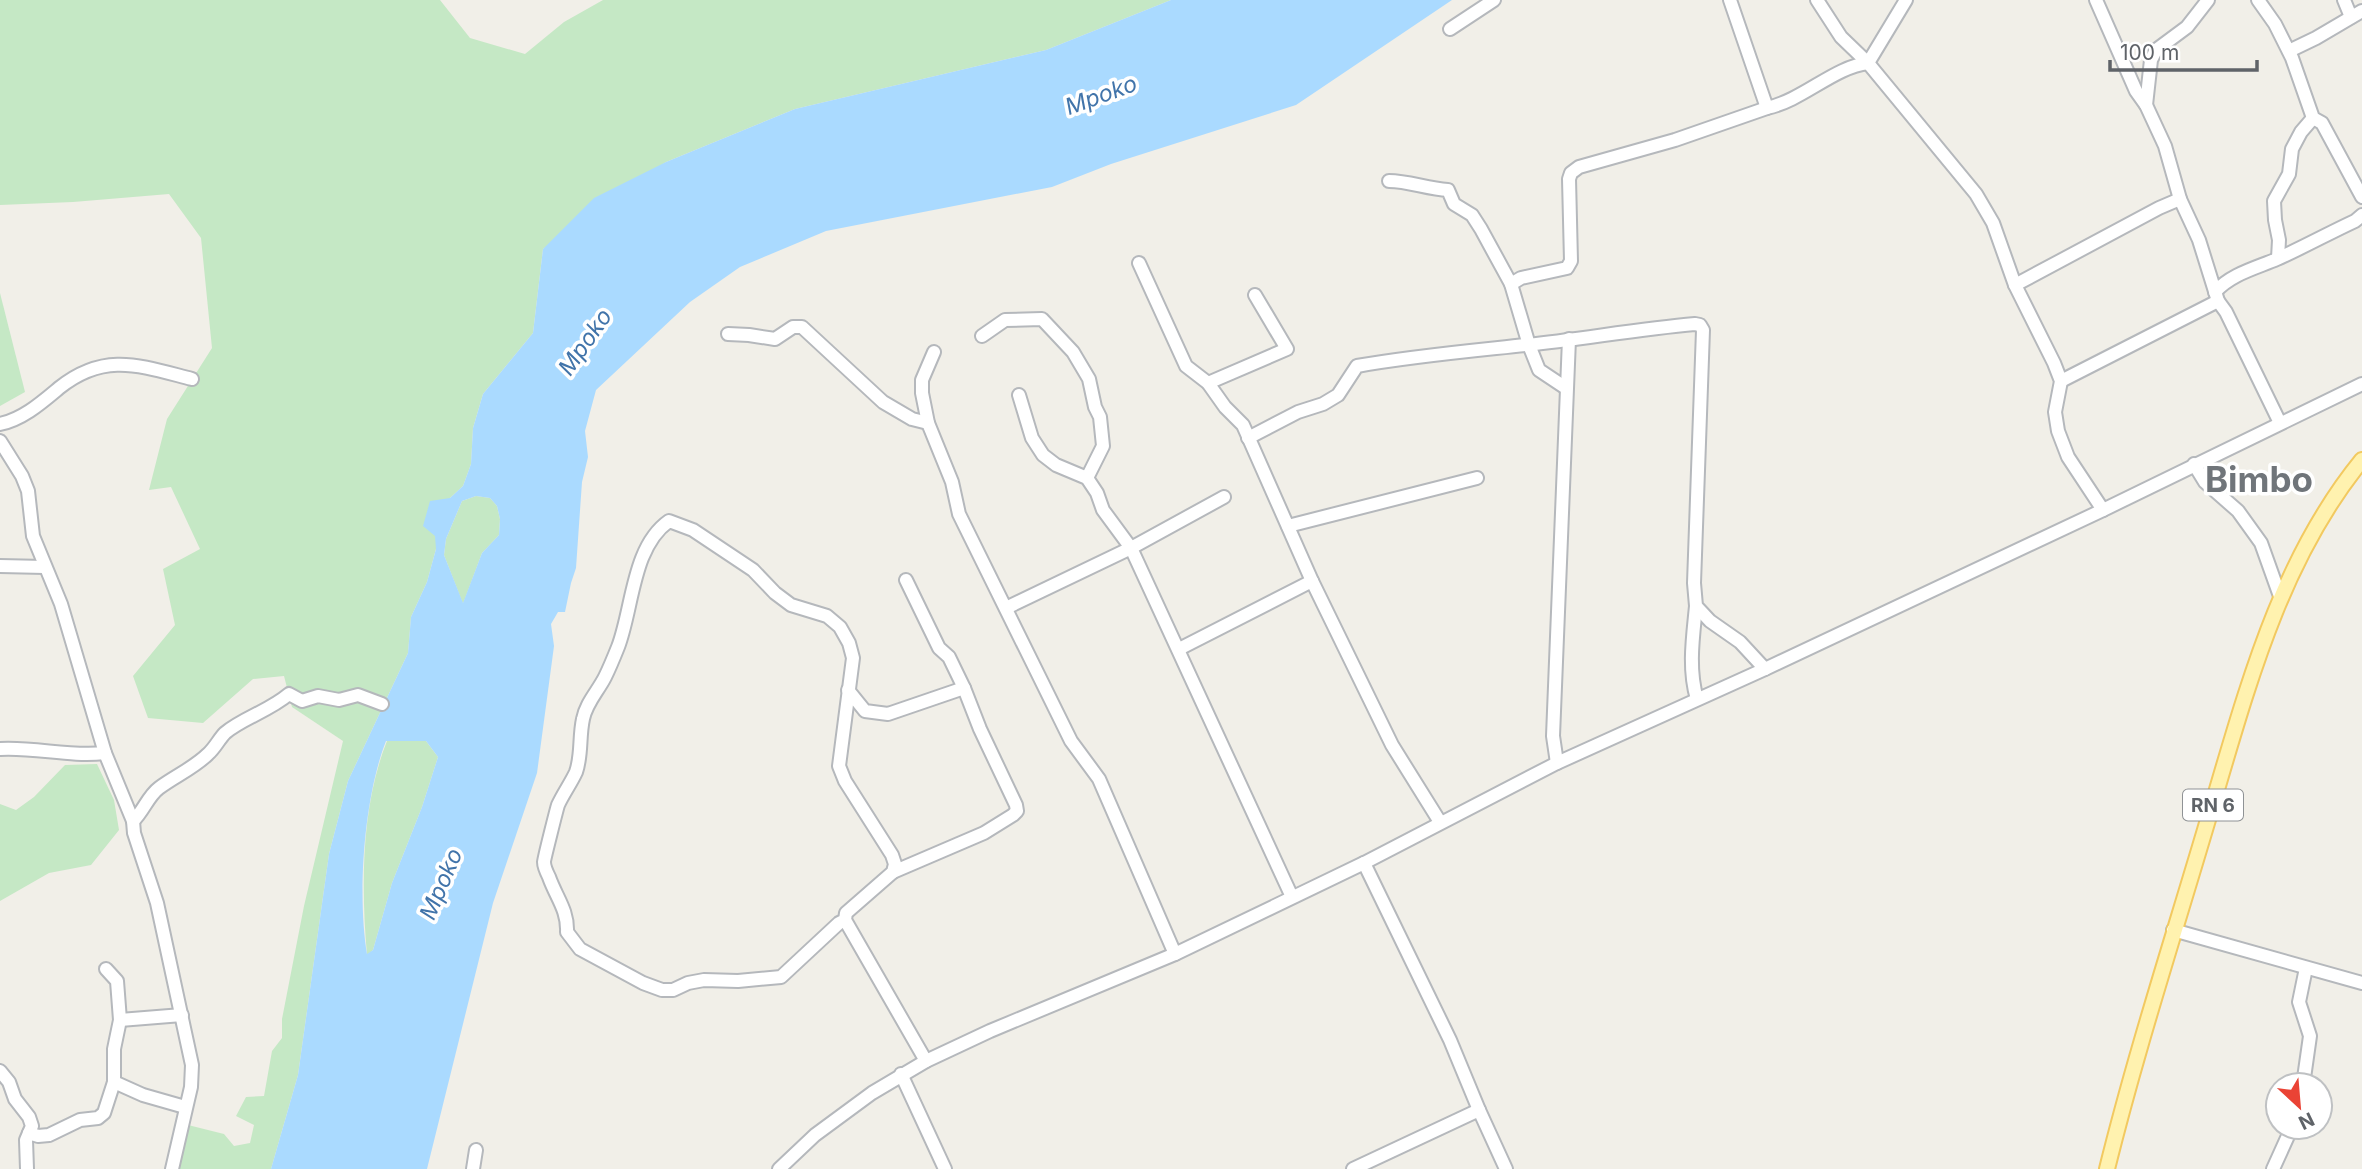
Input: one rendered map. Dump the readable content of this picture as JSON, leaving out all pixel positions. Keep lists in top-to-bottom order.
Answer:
{
  "streets": {
    "main road": ["RN 6"]
  },
  "districts": ["Bimbo"],
  "water": ["Mpoko"],
  "scale_bar": "100 m",
  "north": "bottom right"
}
